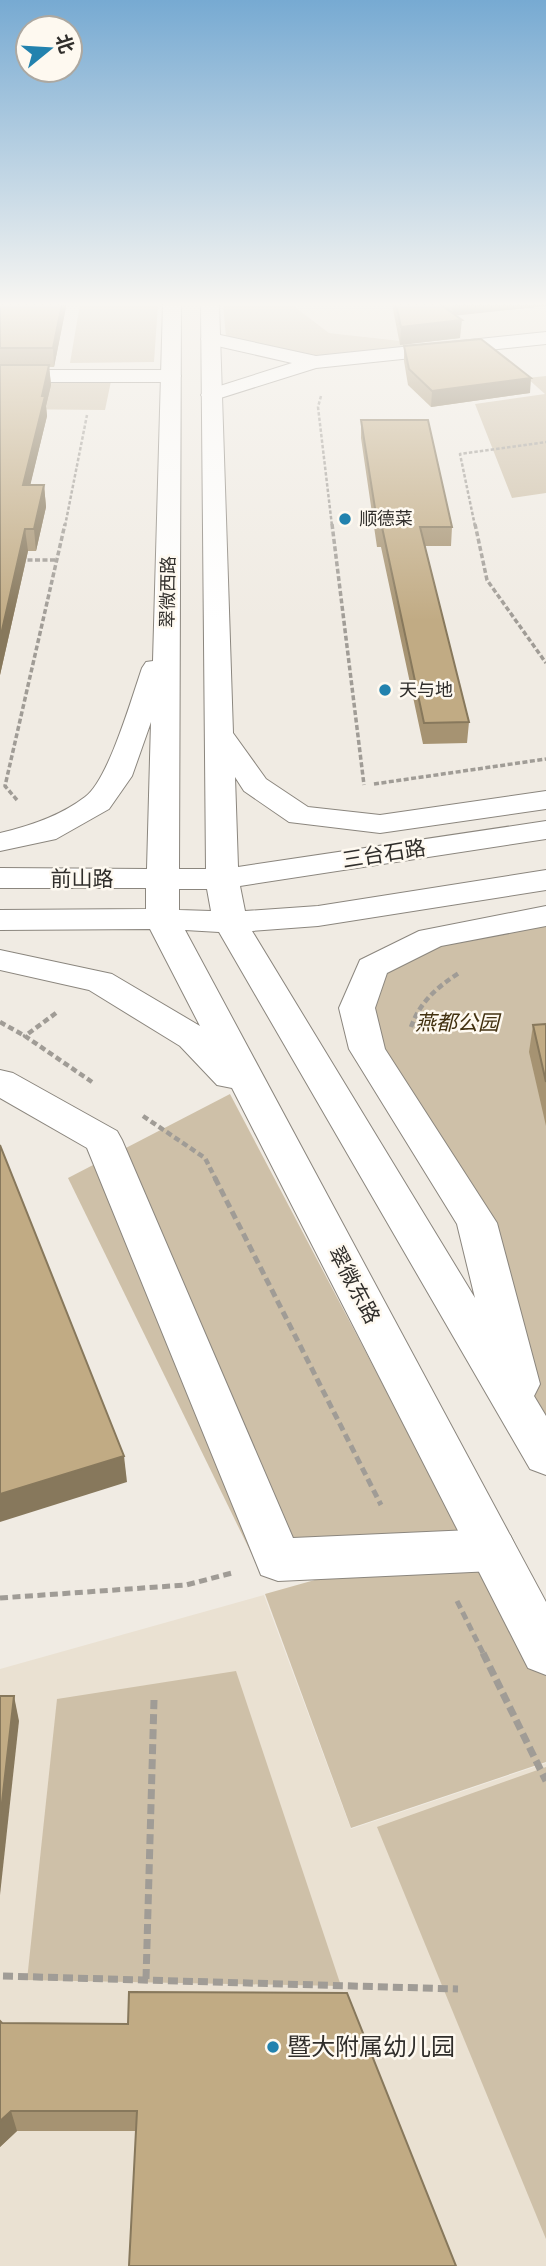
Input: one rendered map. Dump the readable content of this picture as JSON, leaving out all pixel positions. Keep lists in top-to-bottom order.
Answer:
{
  "streets": {
    "main road": [
      "翠微西路",
      "三台石路",
      "前山路",
      "翠微东路"
    ]
  },
  "crossings": [
    ["翠微西路", "三台石路"],
    ["翠微西路", "前山路"],
    ["翠微西路", "翠微东路"],
    ["三台石路", "前山路"],
    ["前山路", "翠微东路"]
  ],
  "parks": ["燕都公园"],
  "places": ["顺德菜", "天与地", "暨大附属幼儿园"],
  "north": "right"
}
